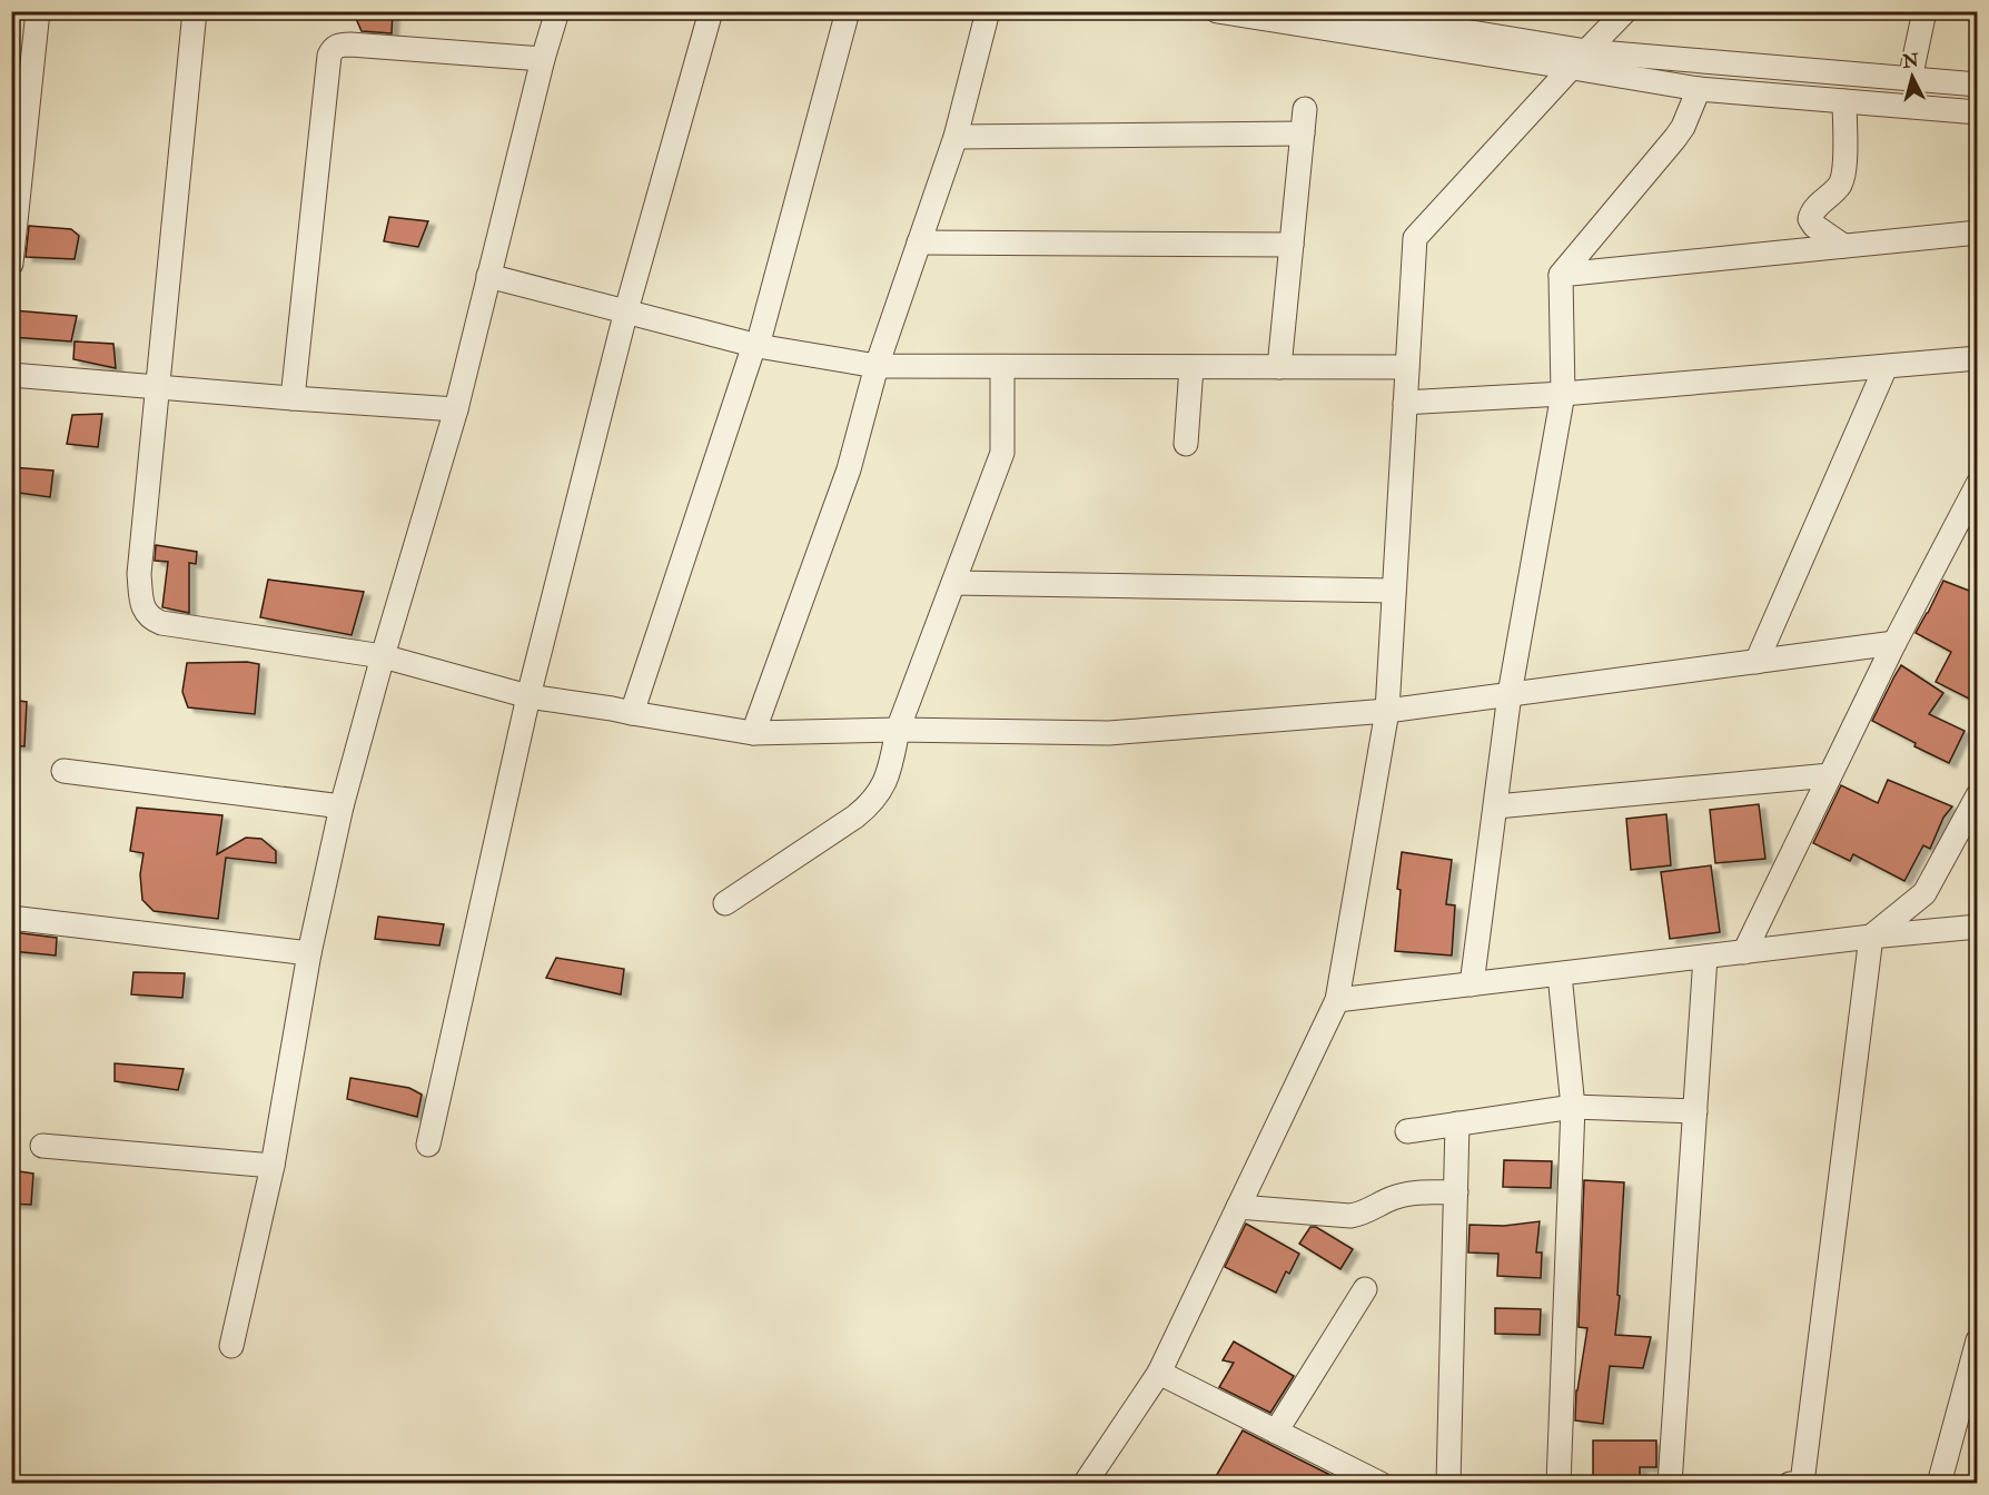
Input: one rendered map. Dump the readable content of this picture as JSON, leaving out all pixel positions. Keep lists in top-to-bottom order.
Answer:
{
  "north": "top"
}
